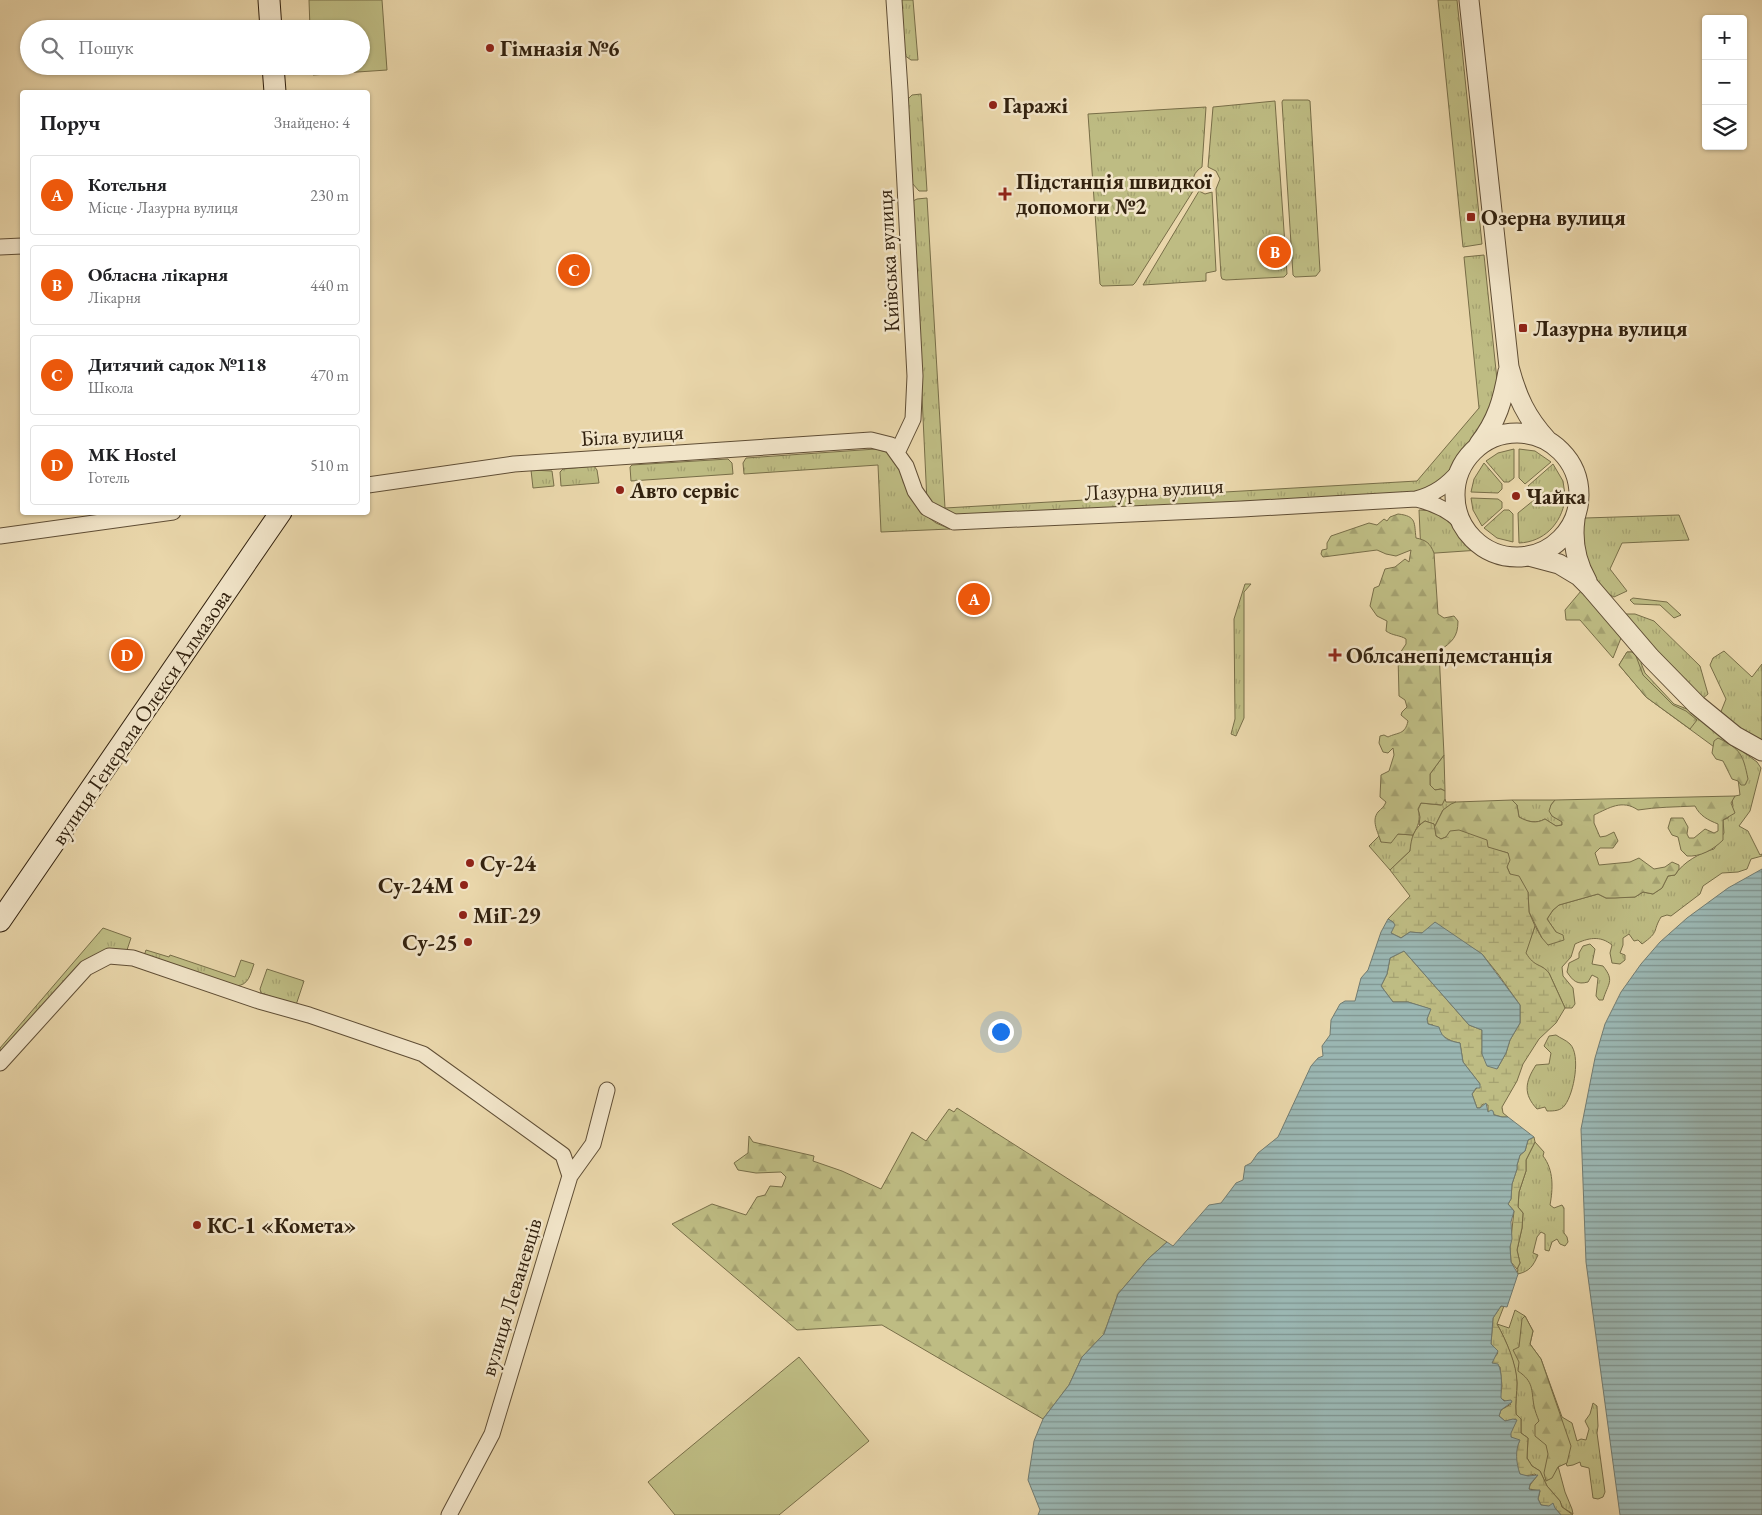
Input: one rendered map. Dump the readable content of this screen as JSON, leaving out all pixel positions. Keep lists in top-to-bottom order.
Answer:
{
  "streets": {
    "main road": ["вулиця Генерала Олекси Алмазова"],
    "street": [
      "Київська вулиця",
      "Біла вулиця",
      "Лазурна вулиця",
      "вулиця Леваневців"
    ]
  },
  "crossings": [
    ["Київська вулиця", "Біла вулиця"],
    ["Київська вулиця", "Лазурна вулиця"],
    ["Біла вулиця", "Лазурна вулиця"]
  ],
  "places": {
    "other": [
      "Гімназія №6",
      "Гаражі",
      "Авто сервіс",
      "Чайка",
      "Су-24",
      "Су-24М",
      "МіГ-29",
      "Су-25",
      "КС-1 «Комета»"
    ],
    "health": ["Підстанція швидкої допомоги №2", "Облсанепідемстанція"],
    "transit": ["Озерна вулиця", "Лазурна вулиця"]
  },
  "page": {
    "map_buttons": ["+", "−"],
    "search": "Пошук",
    "heading": ["Поруч", "Знайдено: 4"],
    "list": [
      {
        "mark": "A",
        "name": "Котельня",
        "note": "Місце · Лазурна вулиця",
        "value": "230 m"
      },
      {
        "mark": "B",
        "name": "Обласна лікарня",
        "note": "Лікарня",
        "value": "440 m"
      },
      {
        "mark": "C",
        "name": "Дитячий садок №118",
        "note": "Школа",
        "value": "470 m"
      },
      {
        "mark": "D",
        "name": "MK Hostel",
        "note": "Готель",
        "value": "510 m"
      }
    ],
    "pins": [
      "B",
      "C",
      "A",
      "D"
    ]
  }
}
